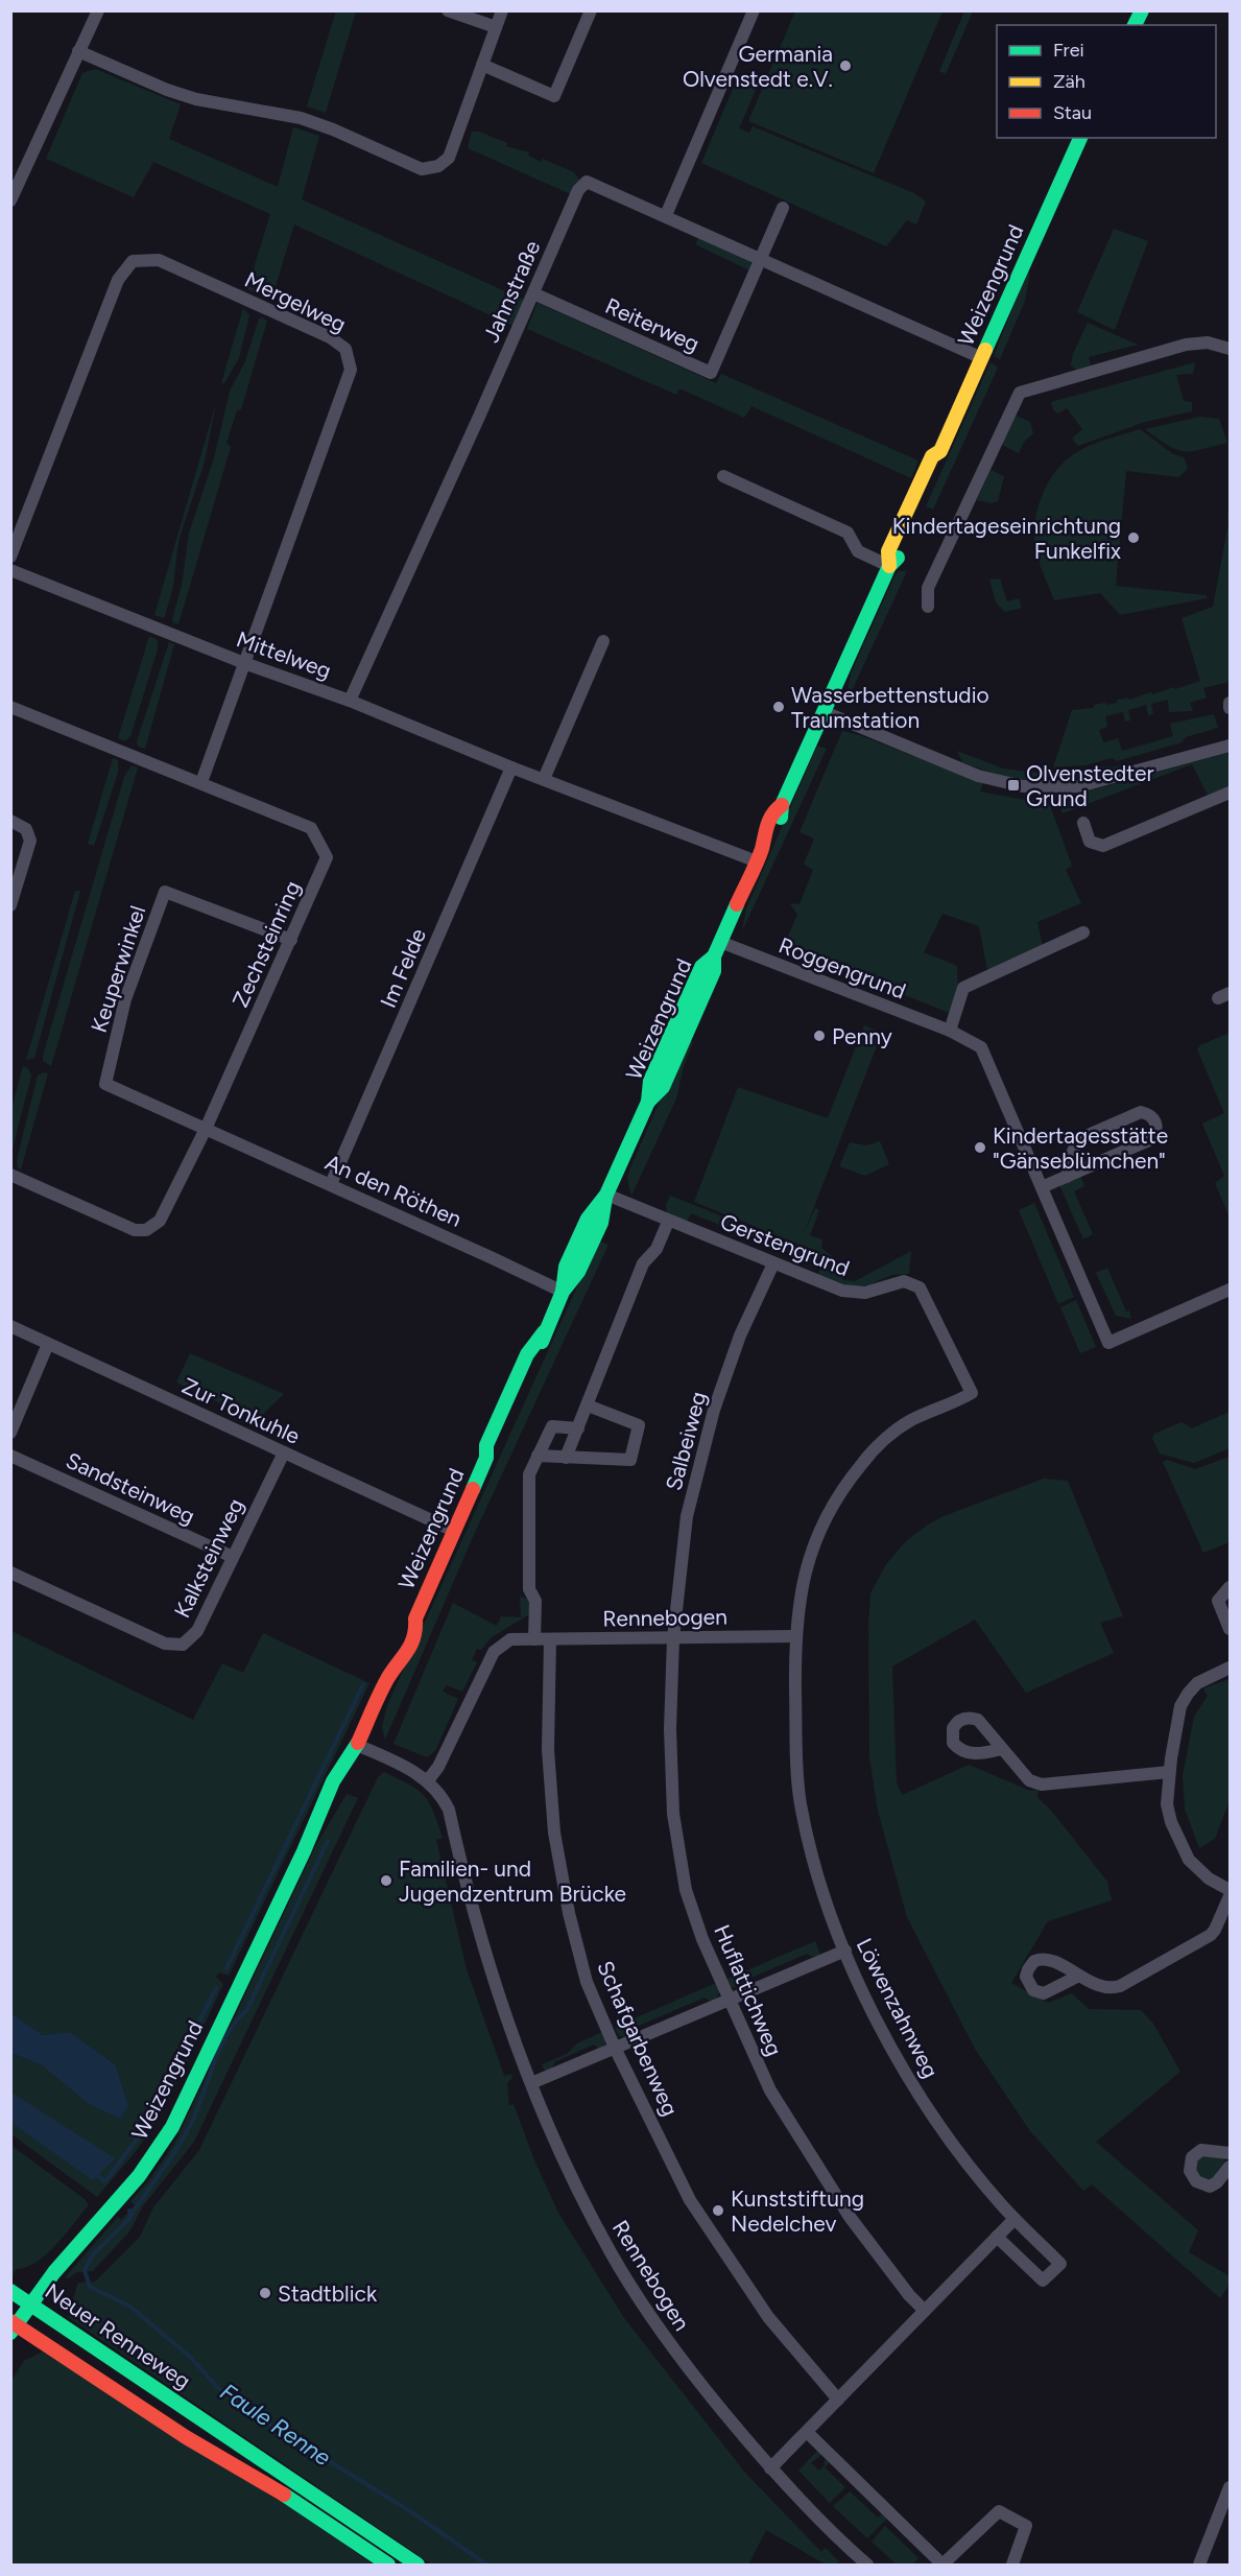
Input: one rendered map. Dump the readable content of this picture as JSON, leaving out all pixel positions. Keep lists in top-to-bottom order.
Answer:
{
  "streets": {
    "main road": ["Weizengrund", "Neuer Renneweg"],
    "street": [
      "Jahnstraße",
      "Mergelweg",
      "Reiterweg",
      "Mittelweg",
      "Zechsteinring",
      "Im Felde",
      "Roggengrund",
      "Keuperwinkel",
      "An den Röthen",
      "Gerstengrund",
      "Zur Tonkuhle",
      "Salbeiweg",
      "Sandsteinweg",
      "Kalksteinweg",
      "Rennebogen",
      "Huflattichweg",
      "Löwenzahnweg",
      "Schafgarbenweg"
    ]
  },
  "crossings": [
    ["Weizengrund", "Mittelweg"],
    ["Weizengrund", "Roggengrund"],
    ["Weizengrund", "An den Röthen"],
    ["Weizengrund", "Gerstengrund"],
    ["Weizengrund", "Zur Tonkuhle"],
    ["Weizengrund", "Rennebogen"],
    ["Weizengrund", "Neuer Renneweg"],
    ["Jahnstraße", "Reiterweg"],
    ["Jahnstraße", "Mittelweg"],
    ["Mergelweg", "Mittelweg"],
    ["Mergelweg", "Zechsteinring"],
    ["Mittelweg", "Im Felde"],
    ["Zechsteinring", "Keuperwinkel"],
    ["Zechsteinring", "An den Röthen"],
    ["Im Felde", "An den Röthen"],
    ["Keuperwinkel", "An den Röthen"],
    ["Gerstengrund", "Salbeiweg"],
    ["Gerstengrund", "Löwenzahnweg"],
    ["Zur Tonkuhle", "Kalksteinweg"],
    ["Salbeiweg", "Rennebogen"],
    ["Salbeiweg", "Huflattichweg"],
    ["Sandsteinweg", "Kalksteinweg"],
    ["Rennebogen", "Huflattichweg"],
    ["Rennebogen", "Löwenzahnweg"],
    ["Rennebogen", "Schafgarbenweg"]
  ],
  "water": ["Faule Renne"],
  "places": {
    "other": [
      "Germania Olvenstedt e.V.",
      "Kindertageseinrichtung Funkelfix",
      "Wasserbettenstudio Traumstation",
      "Penny",
      "Kindertagesstätte \"Gänseblümchen\"",
      "Familien- und Jugendzentrum Brücke",
      "Kunststiftung Nedelchev",
      "Stadtblick"
    ],
    "transit": ["Olvenstedter Grund"]
  },
  "legend": ["Frei", "Zäh", "Stau"]
}
